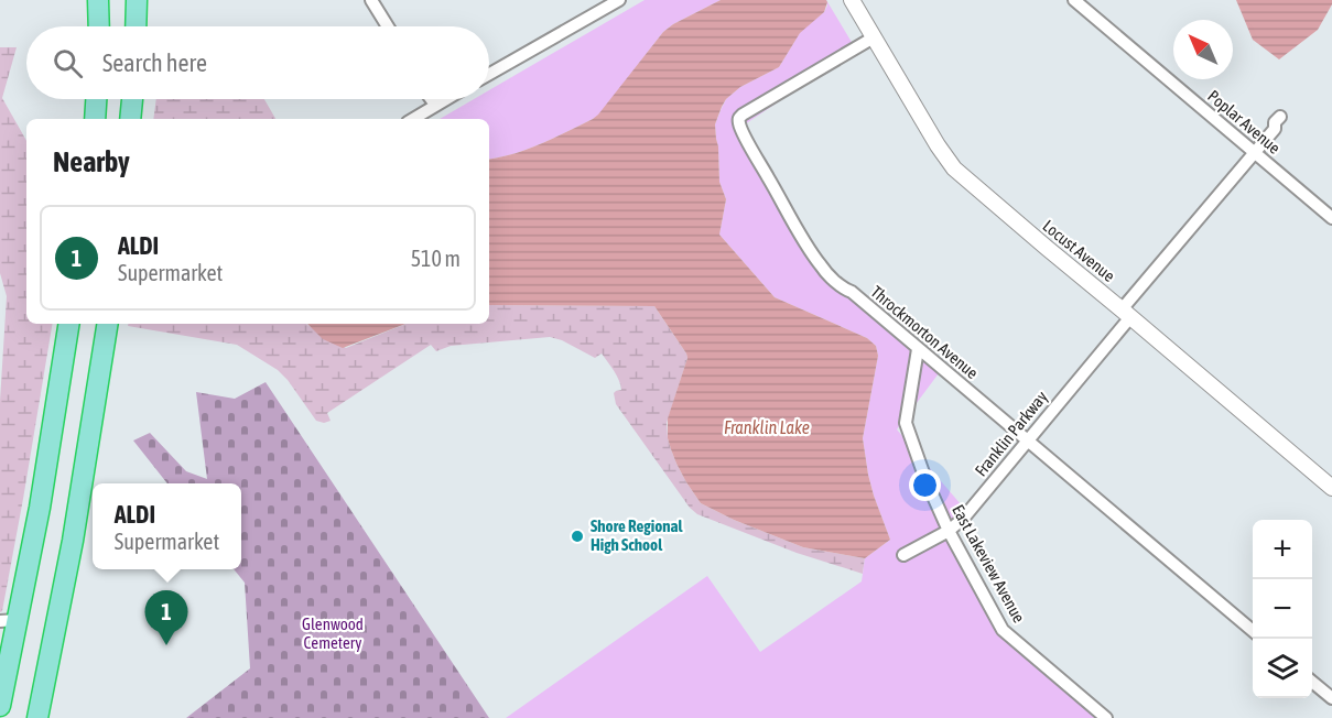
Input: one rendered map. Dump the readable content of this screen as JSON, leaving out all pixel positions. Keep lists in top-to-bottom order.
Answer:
{
  "streets": {
    "street": [
      "Poplar Avenue",
      "Locust Avenue",
      "Throckmorton Avenue",
      "Franklin Parkway",
      "East Lakeview Avenue"
    ]
  },
  "crossings": [
    ["Poplar Avenue", "Franklin Parkway"],
    ["Locust Avenue", "Throckmorton Avenue"],
    ["Locust Avenue", "Franklin Parkway"],
    ["Throckmorton Avenue", "Franklin Parkway"],
    ["Throckmorton Avenue", "East Lakeview Avenue"],
    ["Franklin Parkway", "East Lakeview Avenue"]
  ],
  "water": ["Franklin Lake"],
  "parks": ["Glenwood Cemetery"],
  "places": ["Shore Regional High School"],
  "north": "top left",
  "page": {
    "search": "Search here",
    "heading": "Nearby",
    "list": [
      {
        "mark": "1",
        "name": "ALDI",
        "note": "Supermarket",
        "value": "510 m"
      }
    ],
    "popup": ["ALDI", "Supermarket"],
    "map_buttons": ["+", "−"],
    "pins": "1"
  }
}
